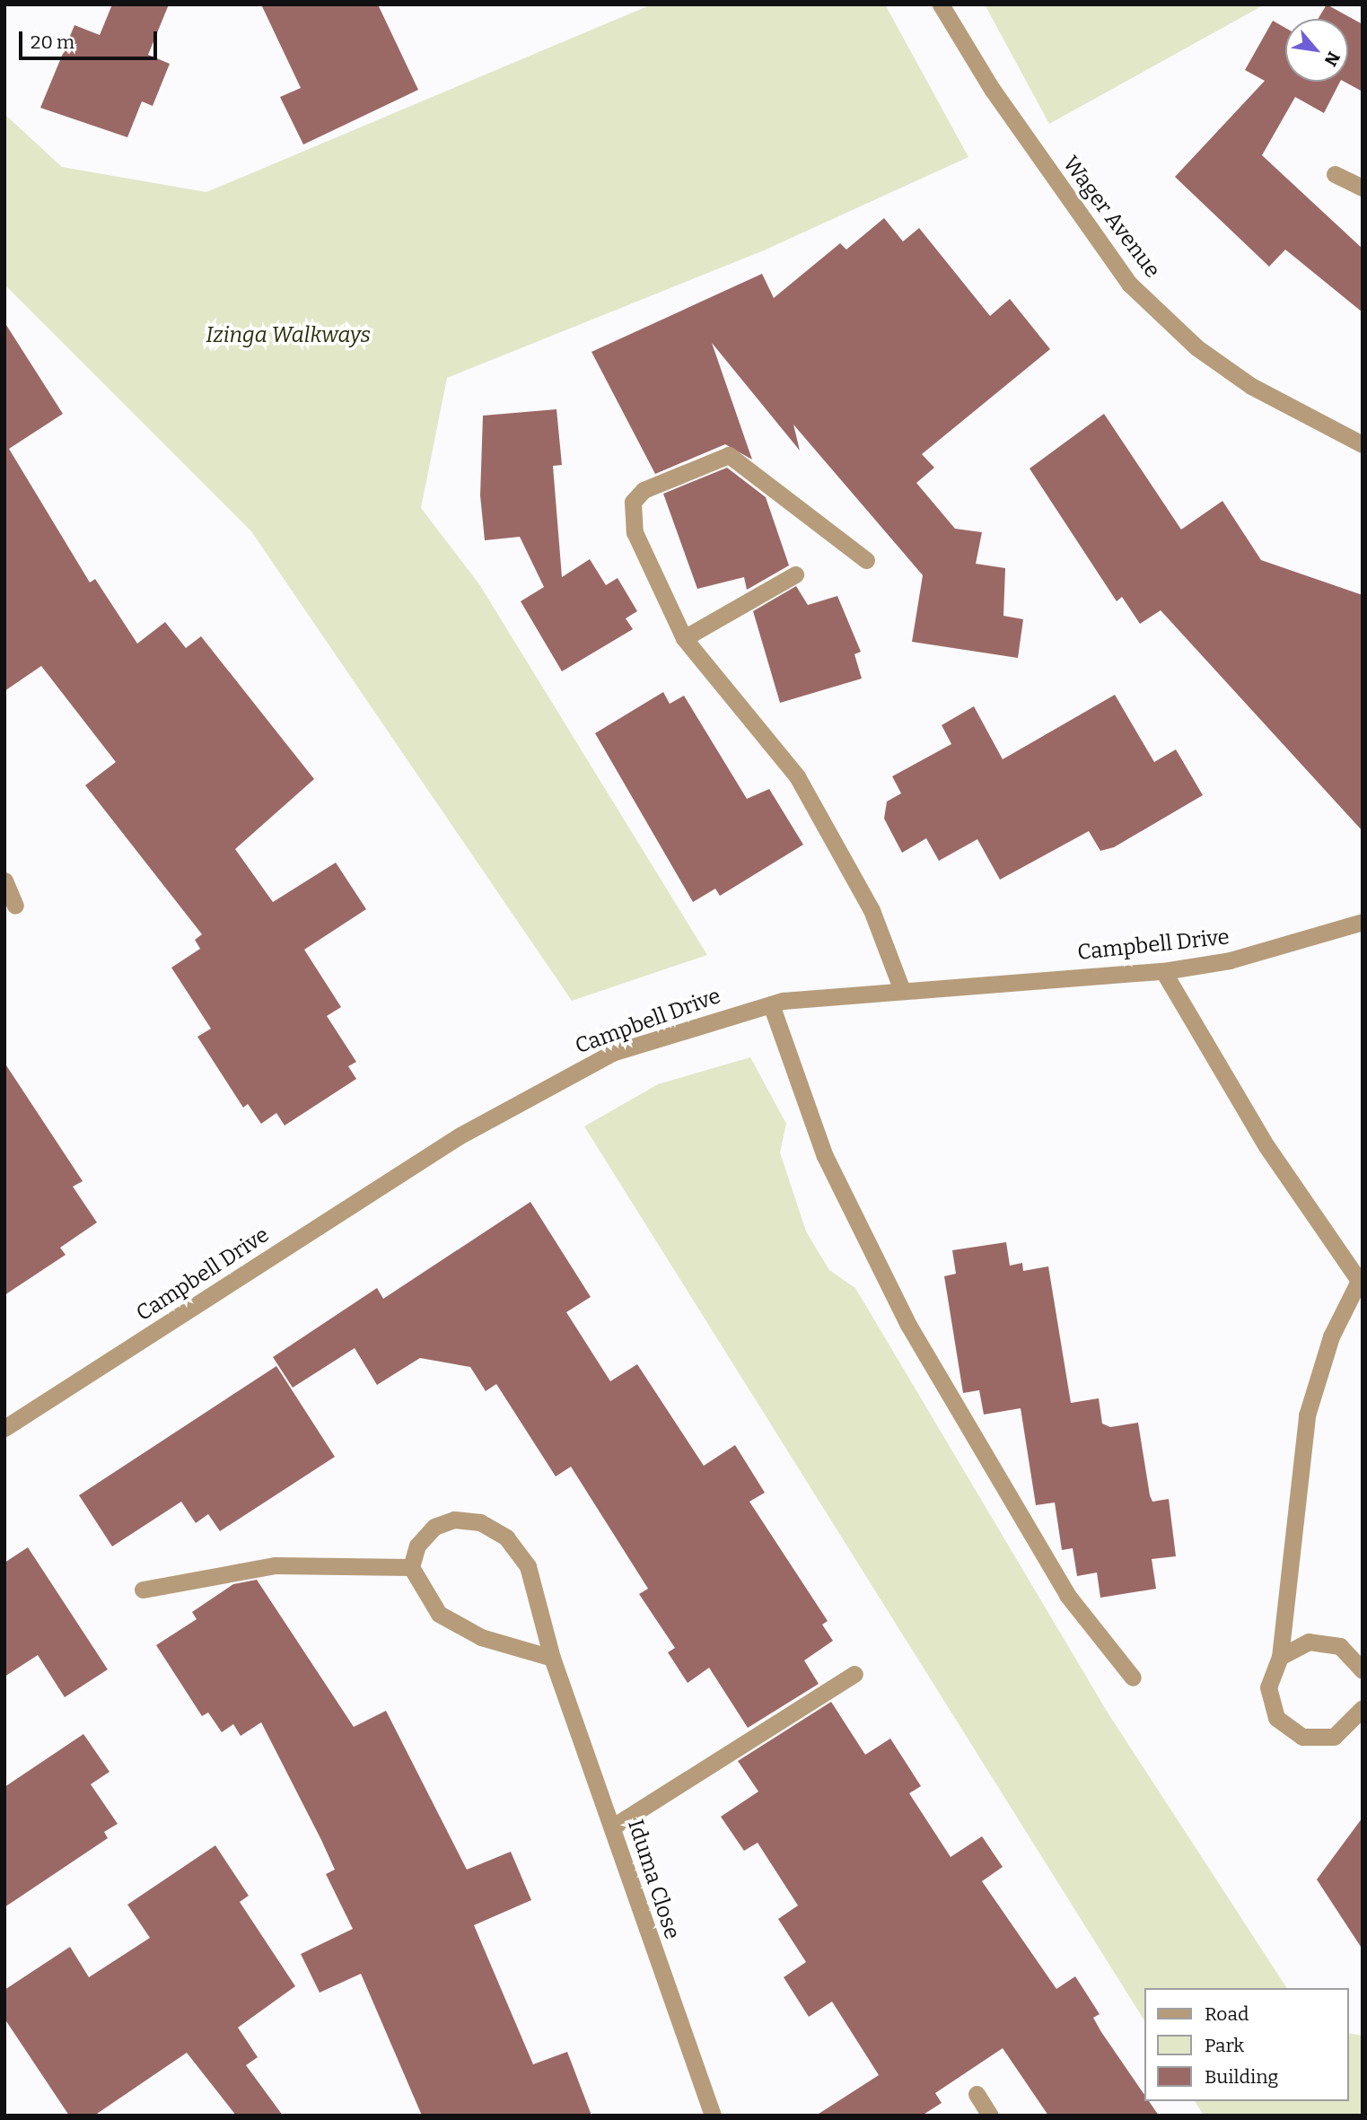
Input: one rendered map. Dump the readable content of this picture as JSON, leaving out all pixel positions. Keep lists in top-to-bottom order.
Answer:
{
  "streets": {
    "street": ["Wager Avenue", "Campbell Drive", "Iduma Close"]
  },
  "parks": ["Izinga Walkways"],
  "legend": ["Road", "Park", "Building"],
  "scale_bar": "20 m",
  "north": "bottom right"
}
